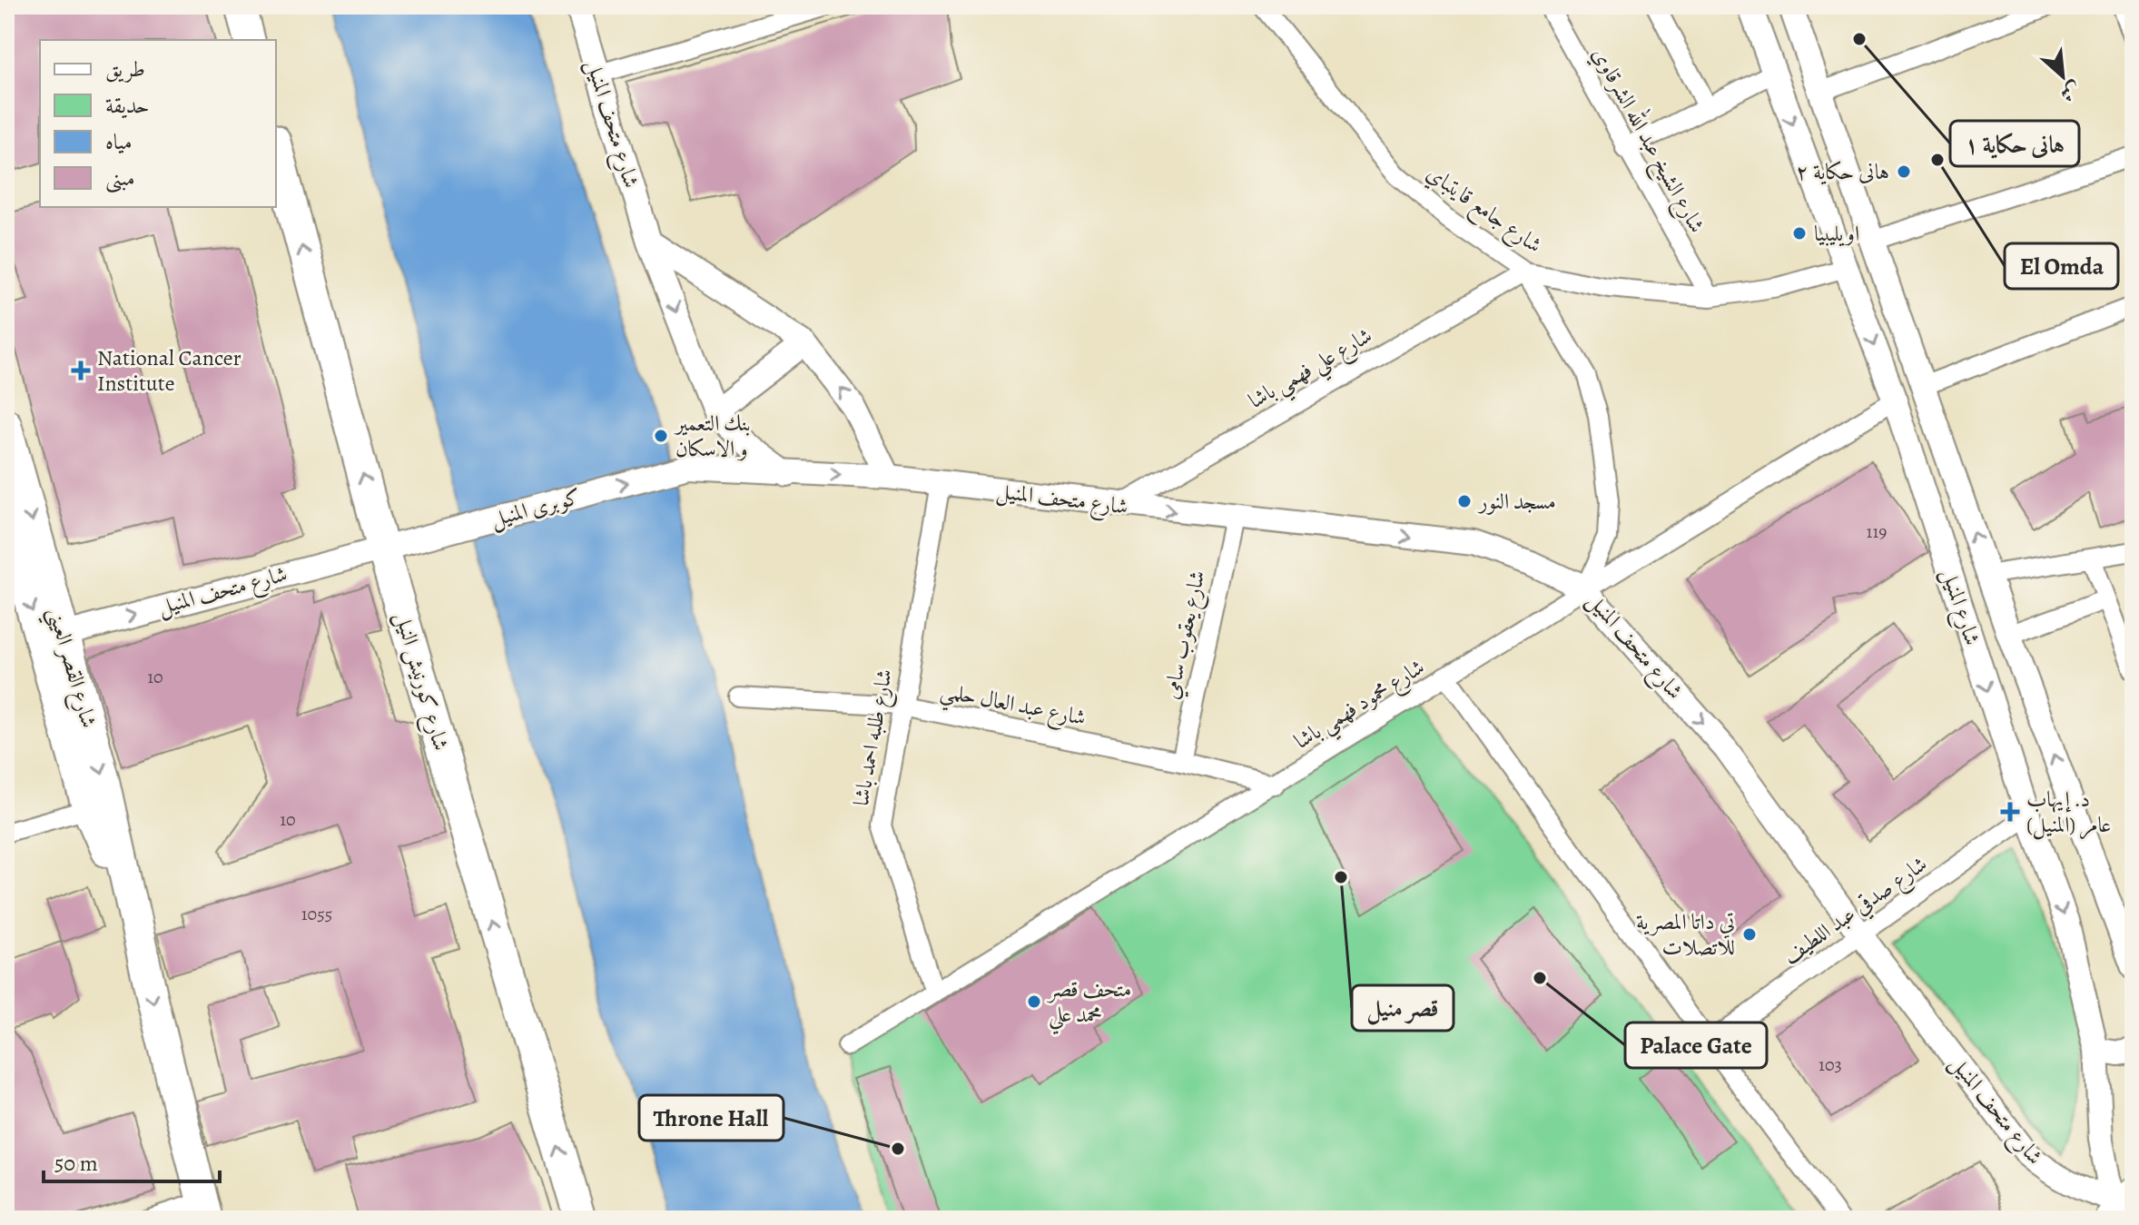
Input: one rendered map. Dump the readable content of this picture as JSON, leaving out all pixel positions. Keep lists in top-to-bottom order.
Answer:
{
  "streets": {
    "highway": ["شارع القصر العيني", "شارع كورنيش النيل"],
    "street": [
      "شارع متحف المنيل",
      "شارع الشيخ عبد الله الشرقاوي",
      "شارع جامع قايتباي",
      "شارع علي فهمي باشا",
      "كوبرى المنيل",
      "شارع المنيل",
      "شارع يعقوب سامي",
      "شارع عبد العال حلمي",
      "شارع محمود فهمي باشا",
      "شارع طلبه احمد باشا",
      "شارع صدقي عبد اللطيف"
    ]
  },
  "crossings": [
    ["شارع متحف المنيل", "شارع علي فهمي باشا"],
    ["شارع متحف المنيل", "كوبرى المنيل"],
    ["شارع متحف المنيل", "شارع المنيل"],
    ["شارع متحف المنيل", "شارع يعقوب سامي"],
    ["شارع متحف المنيل", "شارع القصر العيني"],
    ["شارع متحف المنيل", "شارع كورنيش النيل"],
    ["شارع متحف المنيل", "شارع محمود فهمي باشا"],
    ["شارع متحف المنيل", "شارع طلبه احمد باشا"],
    ["شارع متحف المنيل", "شارع صدقي عبد اللطيف"],
    ["شارع الشيخ عبد الله الشرقاوي", "شارع جامع قايتباي"],
    ["شارع جامع قايتباي", "شارع علي فهمي باشا"],
    ["شارع جامع قايتباي", "شارع المنيل"],
    ["كوبرى المنيل", "شارع كورنيش النيل"],
    ["شارع المنيل", "شارع محمود فهمي باشا"],
    ["شارع المنيل", "شارع صدقي عبد اللطيف"],
    ["شارع يعقوب سامي", "شارع عبد العال حلمي"],
    ["شارع عبد العال حلمي", "شارع محمود فهمي باشا"],
    ["شارع عبد العال حلمي", "شارع طلبه احمد باشا"],
    ["شارع محمود فهمي باشا", "شارع طلبه احمد باشا"]
  ],
  "one_way": [
    "شارع متحف المنيل",
    "كوبرى المنيل",
    "شارع القصر العيني",
    "شارع كورنيش النيل"
  ],
  "places": {
    "other": [
      "هانى حكاية ١",
      "El Omda",
      "هانى حكاية ٢",
      "اويليبيا",
      "بنك التعمير و الاسكان",
      "مسجد النور",
      "قصر منيل",
      "تي داتا المصرية للاتصلات",
      "Palace Gate",
      "متحف قصر محمد علي",
      "Throne Hall"
    ],
    "health": ["National Cancer Institute", "د. إيهاب عامر (المنيل)"]
  },
  "house_numbers": [
    "119",
    "10",
    "10",
    "1055",
    "103"
  ],
  "legend": [
    "طريق",
    "حديقة",
    "مياه",
    "مبنى"
  ],
  "scale_bar": "50 m",
  "north": "bottom right"
}
